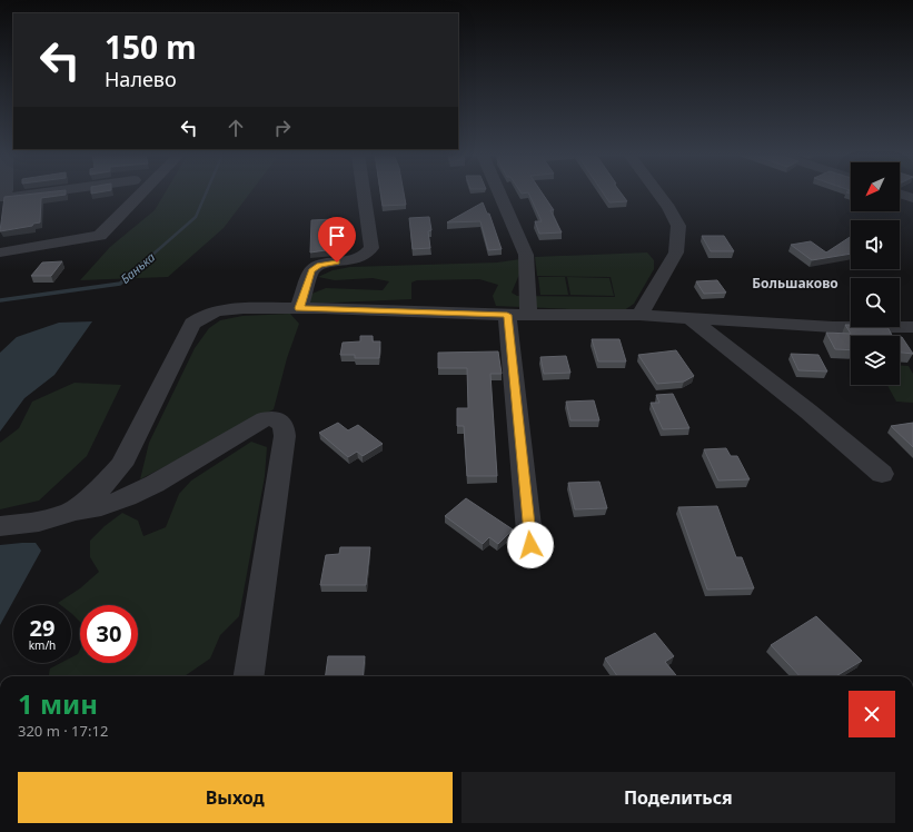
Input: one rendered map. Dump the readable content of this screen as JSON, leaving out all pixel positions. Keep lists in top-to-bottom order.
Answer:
{
  "districts": ["Большаково"],
  "water": ["Банька"],
  "north": "bottom left",
  "page": {
    "turn": ["150 m", "Налево"],
    "speed": "29 km/h",
    "limit": "30",
    "heading": ["1 мин", "320 m · 17:12"],
    "buttons": ["Выход", "Поделиться"]
  }
}
